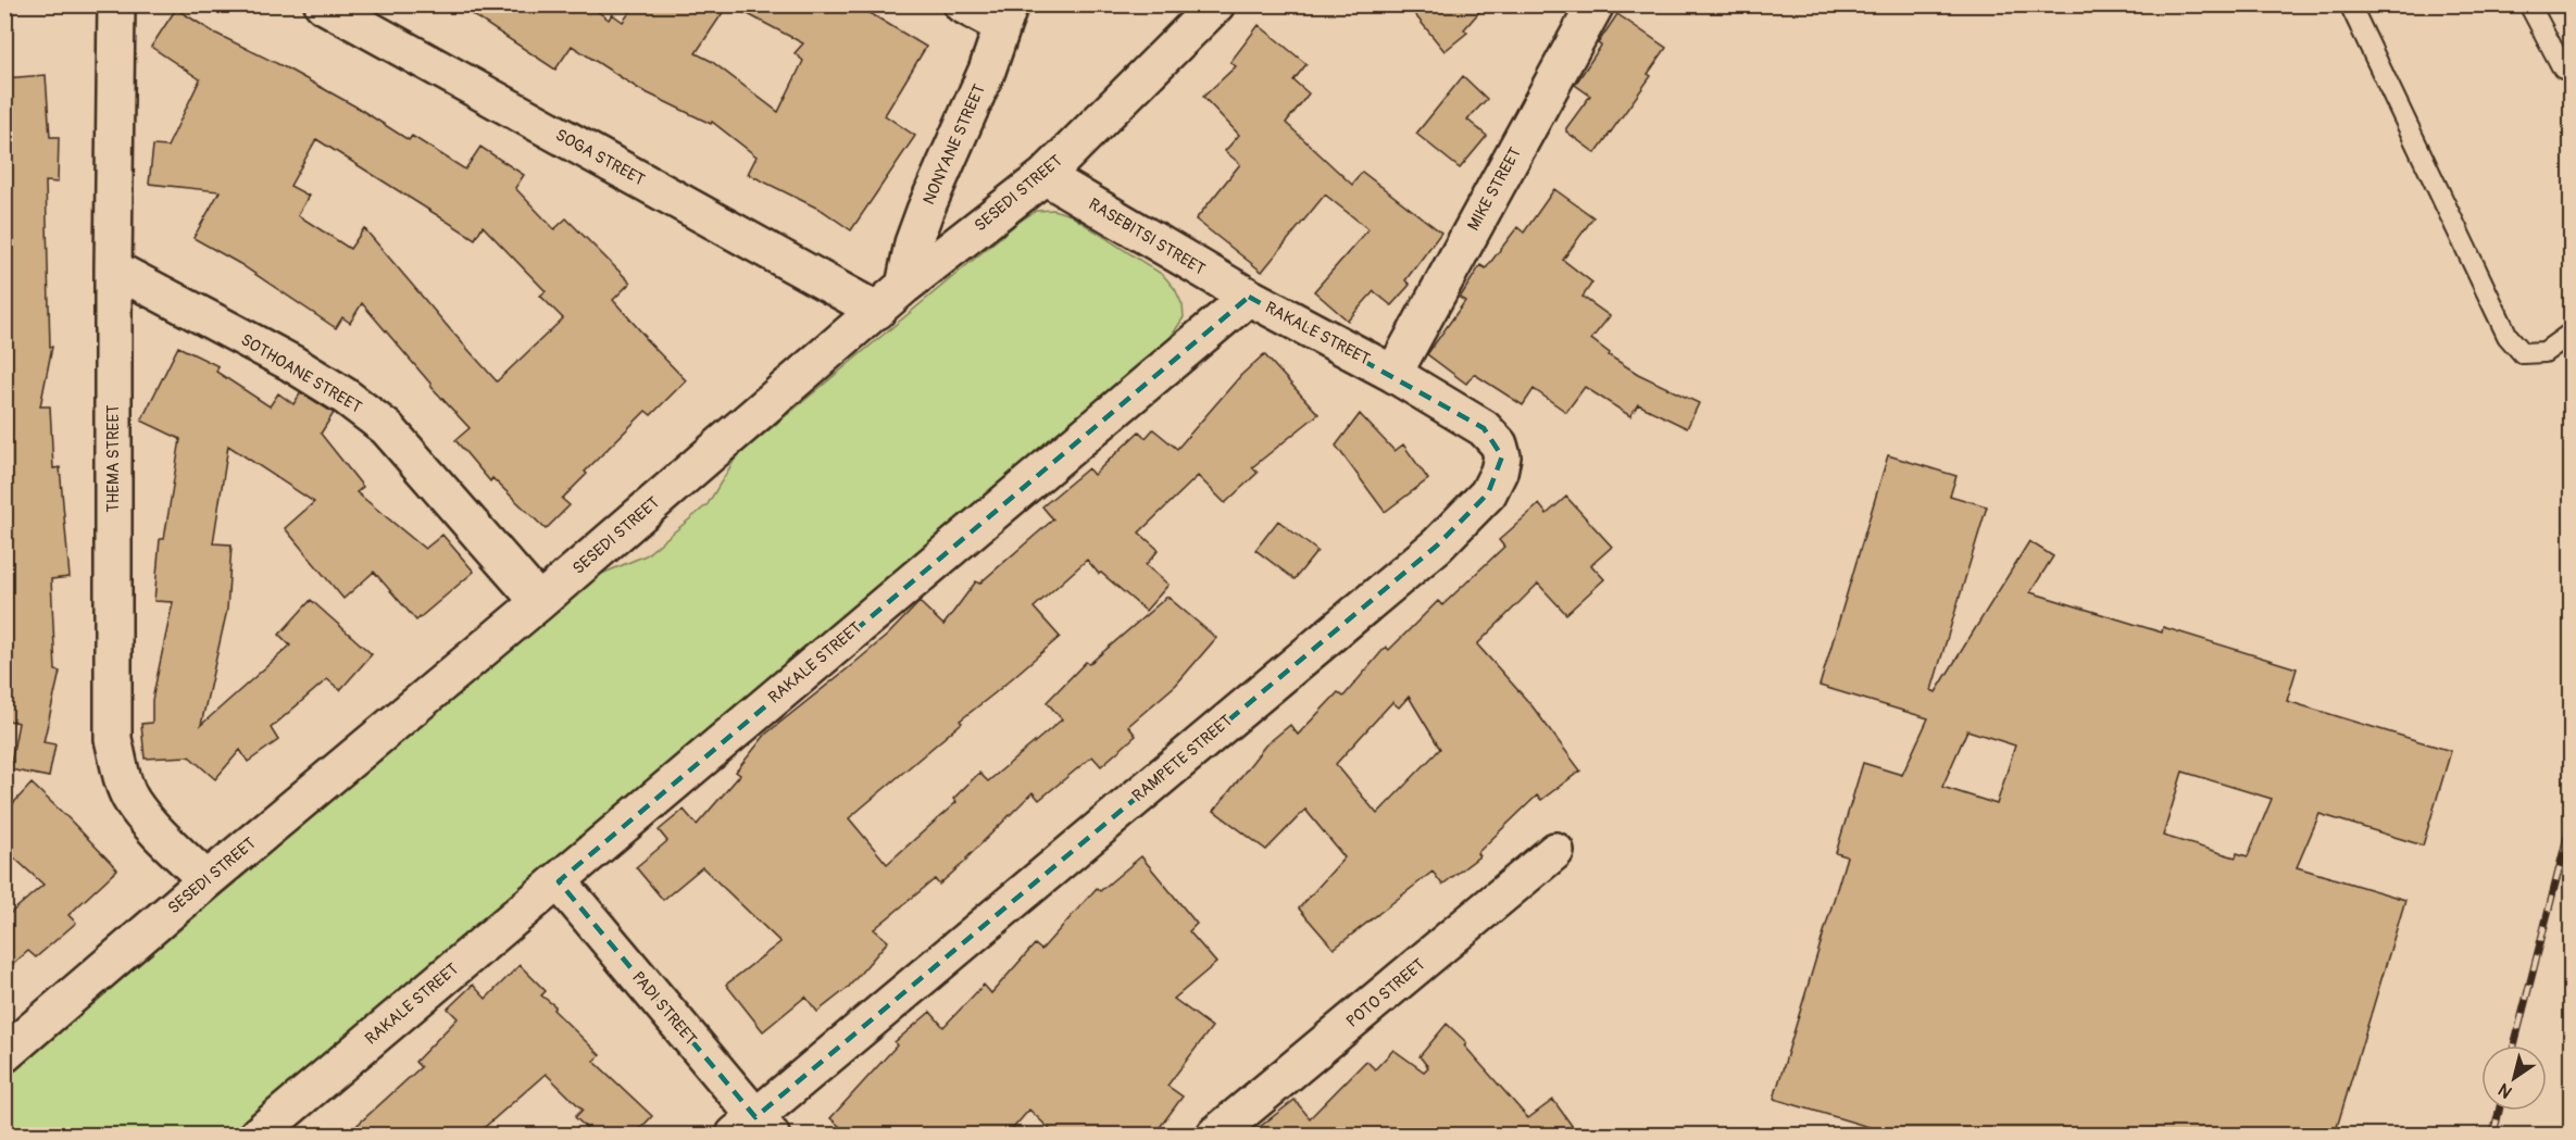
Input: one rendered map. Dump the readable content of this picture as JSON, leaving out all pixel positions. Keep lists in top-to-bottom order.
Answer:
{
  "streets": {
    "street": [
      "NONYANE STREET",
      "SOGA STREET",
      "MIKE STREET",
      "SESEDI STREET",
      "RASEBITSI STREET",
      "RAKALE STREET",
      "SOTHOANE STREET",
      "THEMA STREET",
      "RAMPETE STREET",
      "POTO STREET",
      "PADI STREET"
    ]
  },
  "crossings": [
    ["NONYANE STREET", "SESEDI STREET"],
    ["SOGA STREET", "SESEDI STREET"],
    ["MIKE STREET", "RAKALE STREET"],
    ["MIKE STREET", "RAMPETE STREET"],
    ["SESEDI STREET", "RASEBITSI STREET"],
    ["SESEDI STREET", "SOTHOANE STREET"],
    ["SESEDI STREET", "THEMA STREET"],
    ["RASEBITSI STREET", "RAKALE STREET"],
    ["RAKALE STREET", "RAMPETE STREET"],
    ["RAKALE STREET", "PADI STREET"],
    ["SOTHOANE STREET", "THEMA STREET"],
    ["RAMPETE STREET", "PADI STREET"]
  ],
  "north": "bottom left"
}
